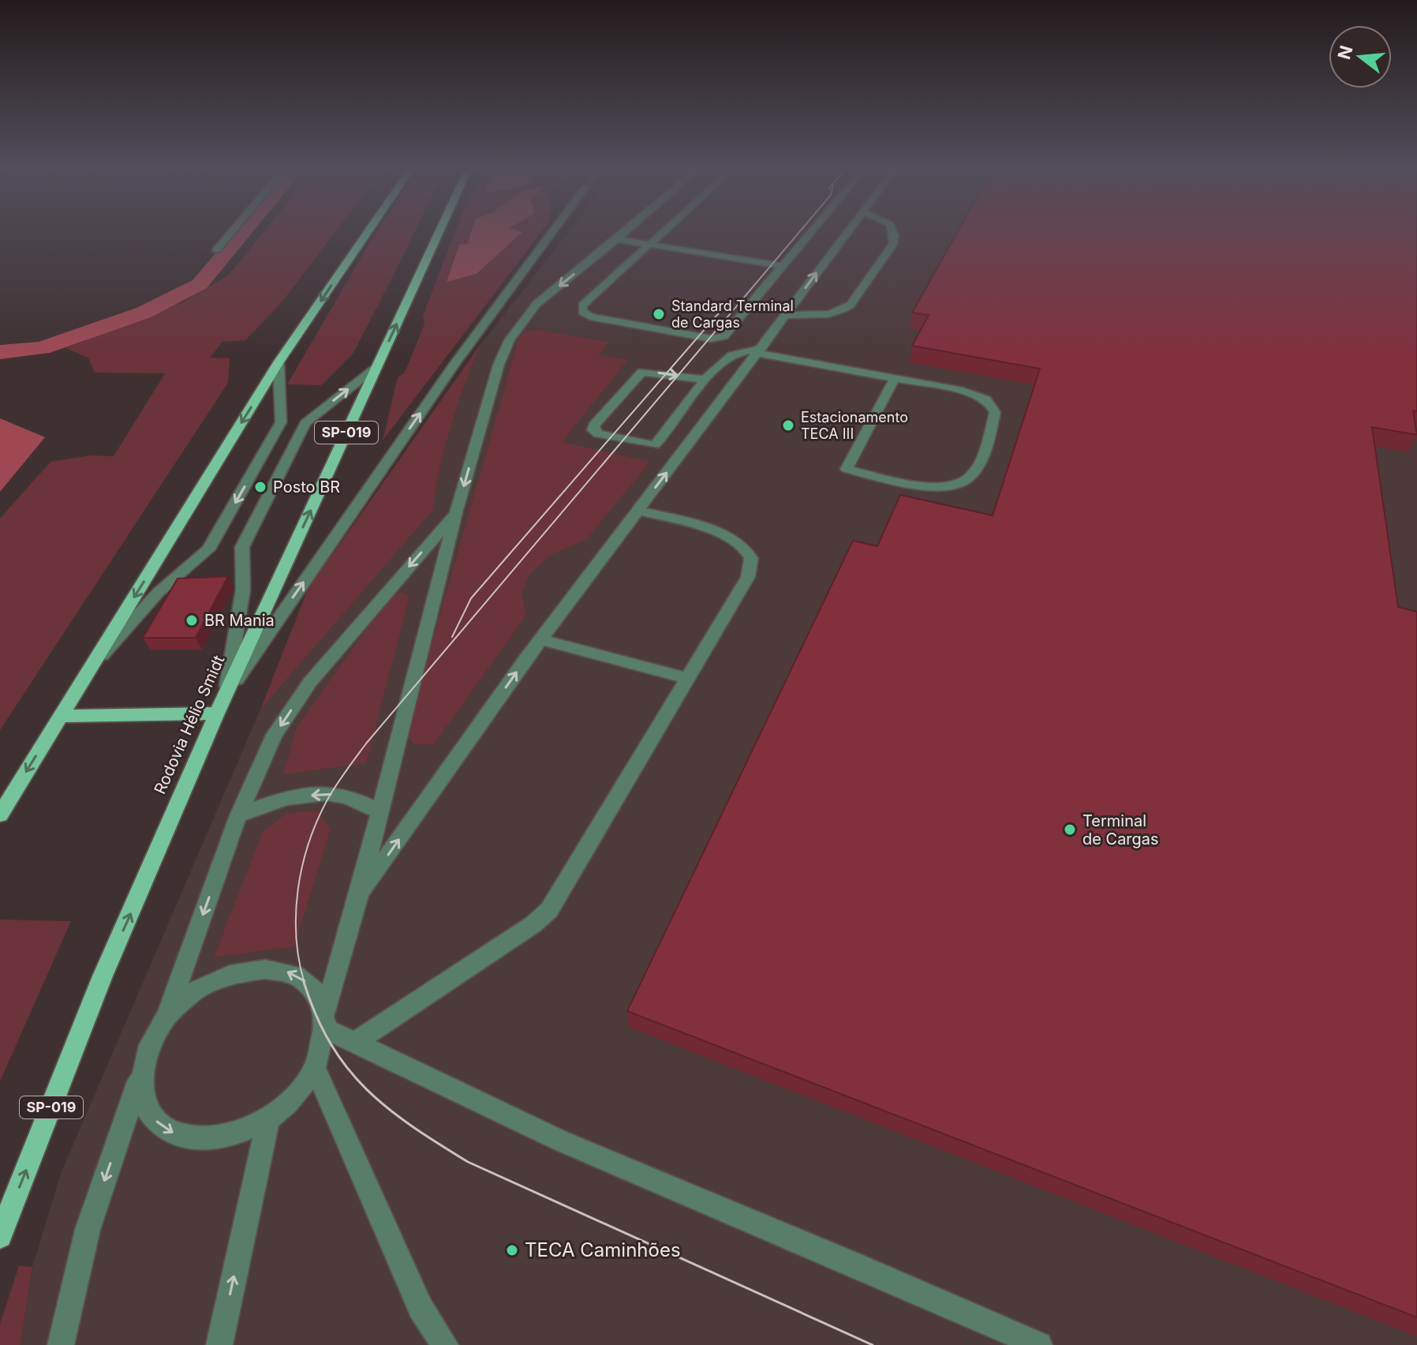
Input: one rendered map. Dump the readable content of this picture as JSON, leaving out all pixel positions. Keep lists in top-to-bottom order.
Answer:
{
  "streets": {
    "main road": ["SP-019", "Rodovia Hélio Smidt"]
  },
  "places": [
    "Standard Terminal de Cargas",
    "Estacionamento TECA III",
    "Posto BR",
    "BR Mania",
    "Terminal de Cargas",
    "TECA Caminhões"
  ],
  "north": "left"
}
